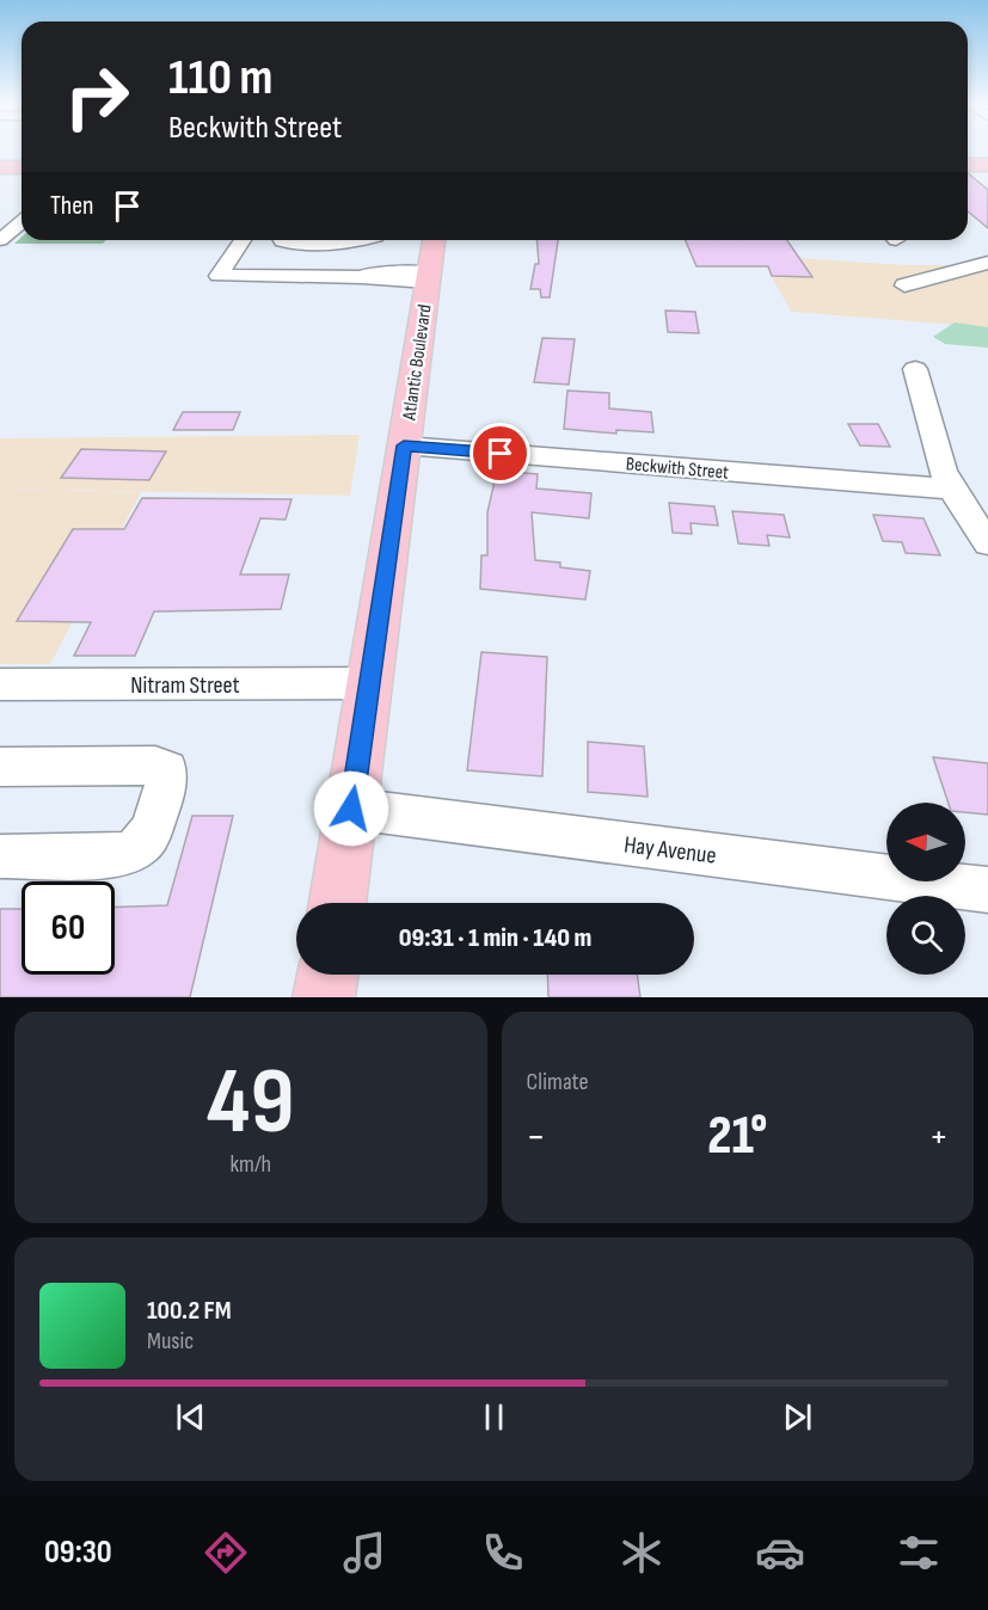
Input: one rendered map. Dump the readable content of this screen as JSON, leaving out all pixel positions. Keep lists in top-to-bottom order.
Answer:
{
  "streets": {
    "main road": ["Atlantic Boulevard"],
    "street": ["Beckwith Street", "Nitram Street", "Hay Avenue"]
  },
  "crossings": [
    ["Atlantic Boulevard", "Beckwith Street"],
    ["Atlantic Boulevard", "Nitram Street"],
    ["Atlantic Boulevard", "Hay Avenue"]
  ],
  "north": "left",
  "page": {
    "turn": ["110 m", "Beckwith Street"],
    "then": "Then",
    "limit": "60",
    "trip": "09:31 · 1 min · 140 m",
    "tile": [
      ["49", "km/h"],
      "Climate"
    ],
    "heat": ["−", "21°", "+"],
    "song": ["100.2 FM", "Music"],
    "tabs": "09:30"
  }
}
